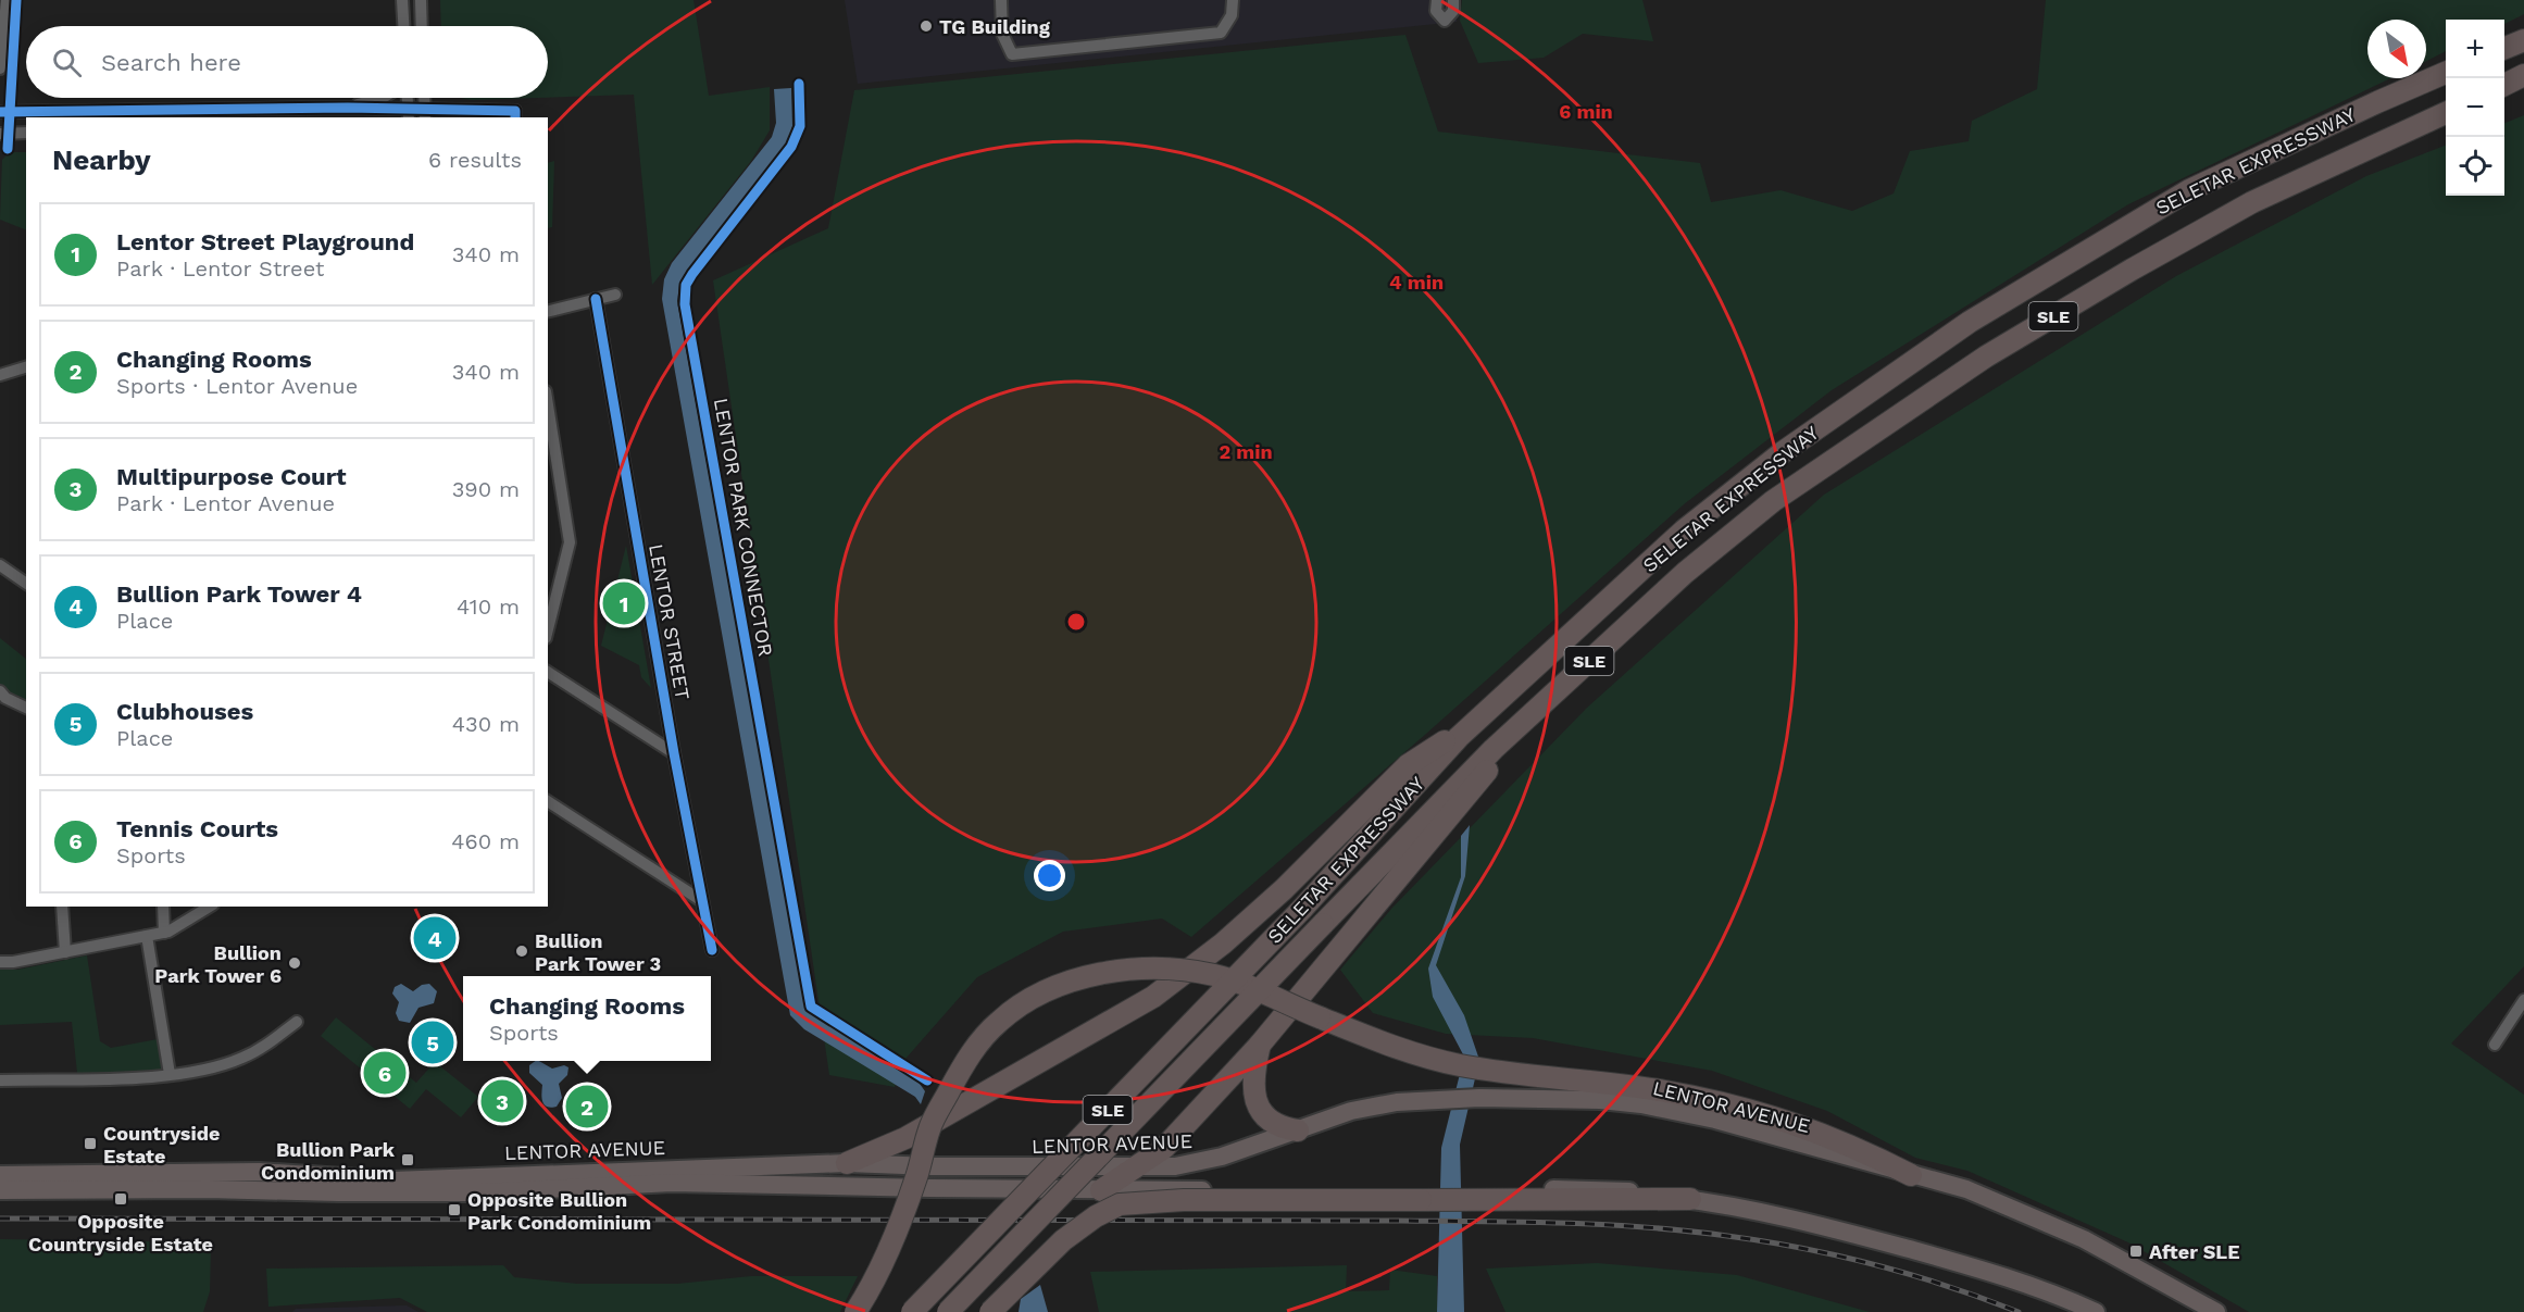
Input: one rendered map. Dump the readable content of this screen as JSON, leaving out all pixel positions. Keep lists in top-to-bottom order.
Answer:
{
  "streets": {
    "highway": ["SELETAR EXPRESSWAY", "SLE"],
    "main road": ["LENTOR AVENUE"],
    "street": ["LENTOR STREET"],
    "cycle path": ["LENTOR PARK CONNECTOR"]
  },
  "places": {
    "other": ["TG Building", "Bullion Park Tower 3", "Bullion Park Tower 6"],
    "transit": [
      "Countryside Estate",
      "Bullion Park Condominium",
      "Opposite Countryside Estate",
      "Opposite Bullion Park Condominium",
      "After SLE"
    ]
  },
  "north": "bottom right",
  "page": {
    "map_buttons": ["+", "−"],
    "search": "Search here",
    "heading": ["Nearby", "6 results"],
    "list": [
      {
        "mark": "1",
        "name": "Lentor Street Playground",
        "note": "Park · Lentor Street",
        "value": "340 m"
      },
      {
        "mark": "2",
        "name": "Changing Rooms",
        "note": "Sports · Lentor Avenue",
        "value": "340 m"
      },
      {
        "mark": "3",
        "name": "Multipurpose Court",
        "note": "Park · Lentor Avenue",
        "value": "390 m"
      },
      {
        "mark": "4",
        "name": "Bullion Park Tower 4",
        "note": "Place",
        "value": "410 m"
      },
      {
        "mark": "5",
        "name": "Clubhouses",
        "note": "Place",
        "value": "430 m"
      },
      {
        "mark": "6",
        "name": "Tennis Courts",
        "note": "Sports",
        "value": "460 m"
      }
    ],
    "pins": [
      "1",
      "4",
      "5",
      "6",
      "3",
      "2"
    ],
    "popup": ["Changing Rooms", "Sports"]
  },
  "rings": ["6 min", "4 min", "2 min"]
}
